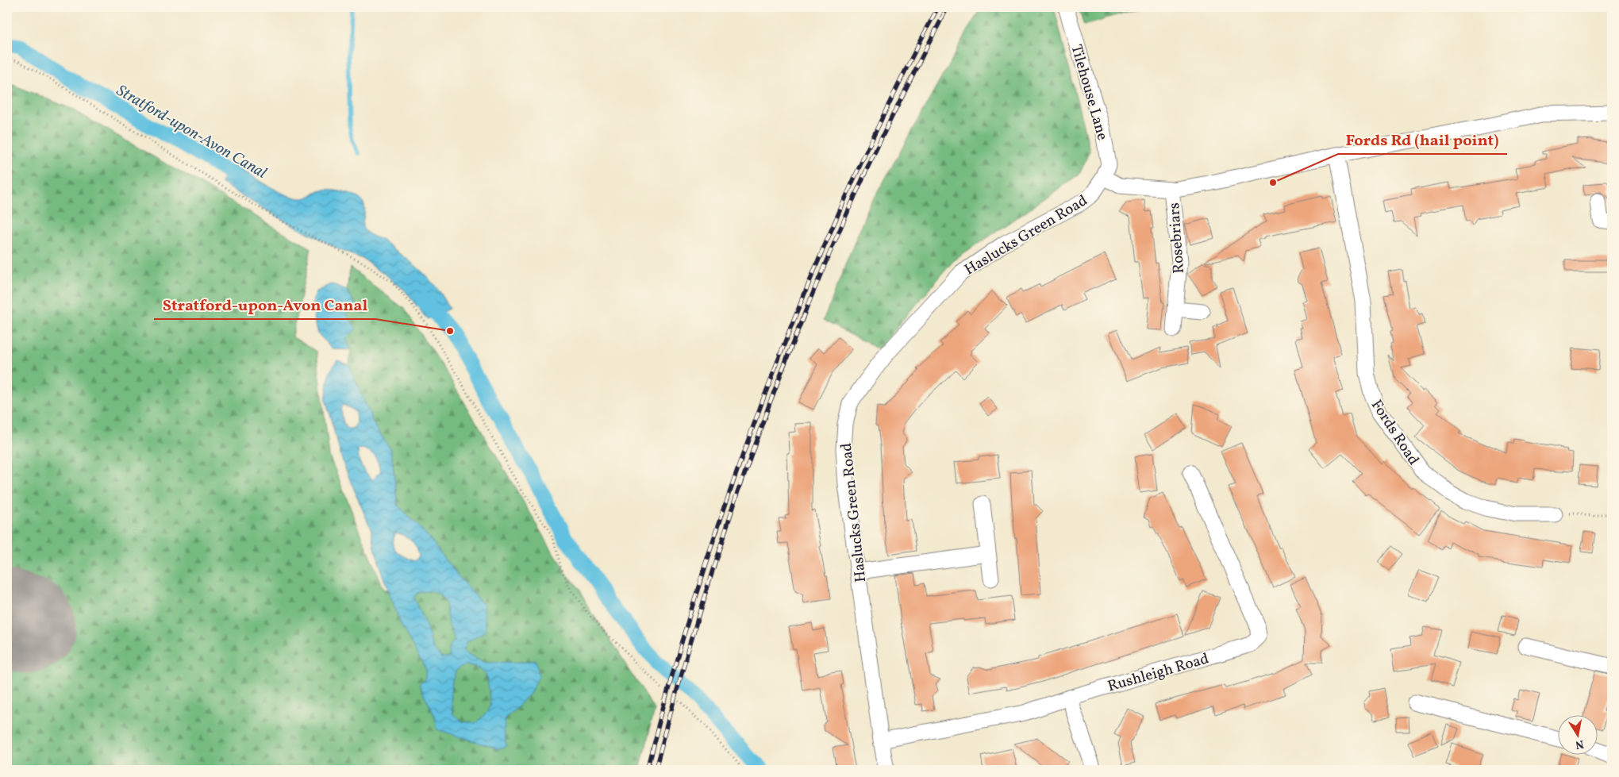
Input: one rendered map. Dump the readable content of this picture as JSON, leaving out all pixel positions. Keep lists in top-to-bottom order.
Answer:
{
  "streets": {
    "street": [
      "Tilehouse Lane",
      "Haslucks Green Road",
      "Rosebriars",
      "Fords Road",
      "Rushleigh Road"
    ]
  },
  "crossings": [
    ["Tilehouse Lane", "Haslucks Green Road"],
    ["Haslucks Green Road", "Rushleigh Road"]
  ],
  "water": ["Stratford-upon-Avon Canal"],
  "places": ["Fords Rd (hail point)", "Stratford-upon-Avon Canal"],
  "north": "bottom"
}
